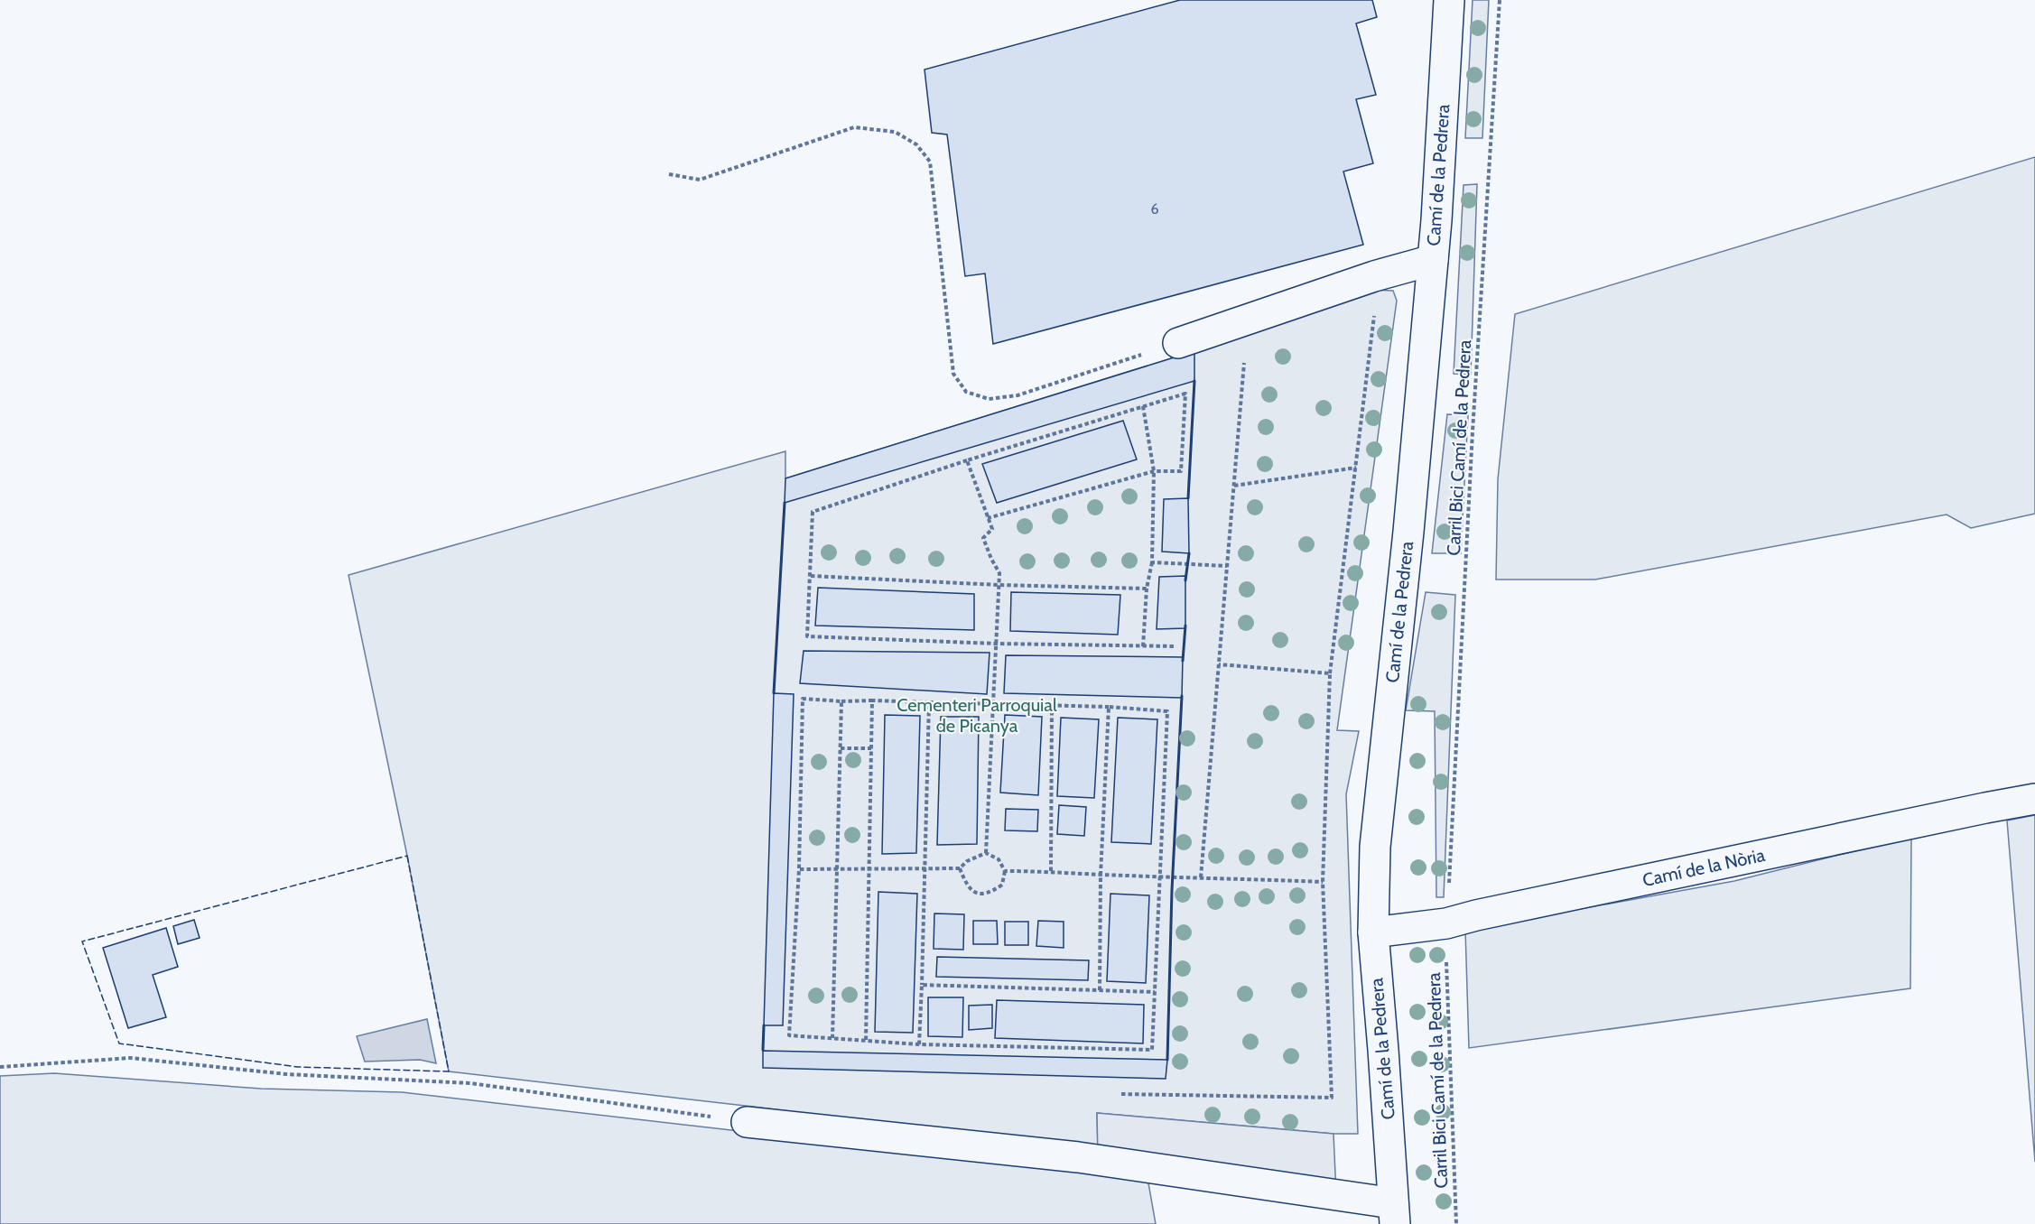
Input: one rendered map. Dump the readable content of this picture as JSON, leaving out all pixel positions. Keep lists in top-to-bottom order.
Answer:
{
  "streets": {
    "street": ["Camí de la Pedrera", "Camí de la Nòria"],
    "path": ["Carril Bici Camí de la Pedrera"]
  },
  "crossings": [
    ["Camí de la Pedrera", "Camí de la Nòria"]
  ],
  "parks": ["Cementeri Parroquial de Picanya"],
  "house_numbers": ["6"]
}
